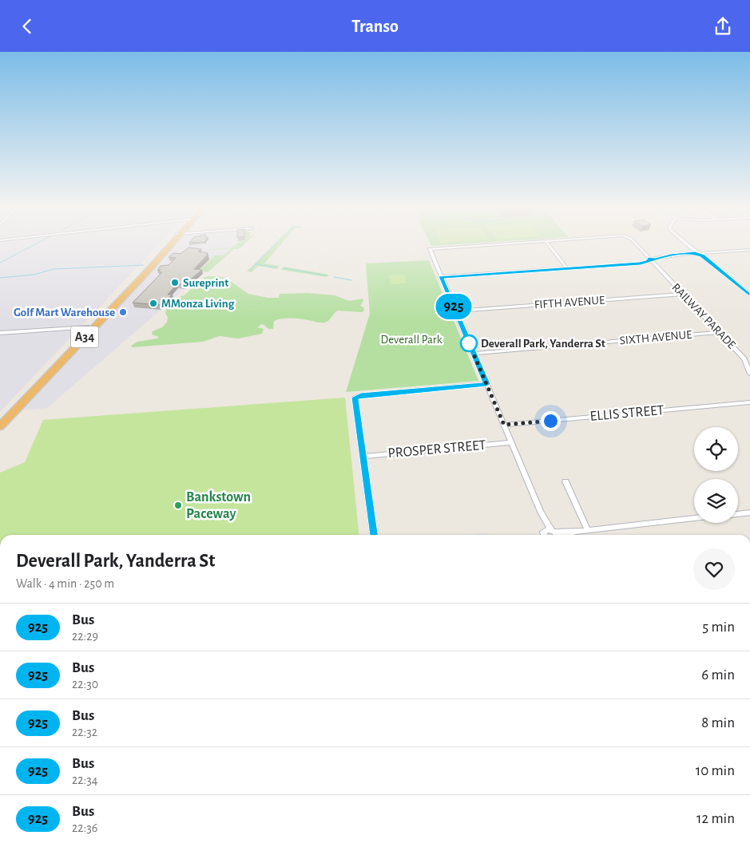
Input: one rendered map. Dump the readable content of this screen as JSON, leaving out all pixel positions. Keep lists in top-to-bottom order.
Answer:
{
  "streets": {
    "highway": ["A34"],
    "street": [
      "FIFTH AVENUE",
      "RAILWAY PARADE",
      "SIXTH AVENUE",
      "ELLIS STREET",
      "PROSPER STREET"
    ]
  },
  "crossings": [
    ["FIFTH AVENUE", "RAILWAY PARADE"],
    ["RAILWAY PARADE", "SIXTH AVENUE"]
  ],
  "parks": ["Deverall Park"],
  "places": [
    "Sureprint",
    "MMonza Living",
    "Golf Mart Warehouse",
    "Deverall Park, Yanderra St",
    "Bankstown Paceway"
  ],
  "lines": ["bus line 925"],
  "page": {
    "header": "Transo",
    "on_map": "925",
    "heading": ["Deverall Park, Yanderra St", "Walk · 4 min · 250 m"],
    "list": [
      {
        "mark": "925",
        "name": "Bus",
        "note": "22:29",
        "value": "5 min"
      },
      {
        "mark": "925",
        "name": "Bus",
        "note": "22:30",
        "value": "6 min"
      },
      {
        "mark": "925",
        "name": "Bus",
        "note": "22:32",
        "value": "8 min"
      },
      {
        "mark": "925",
        "name": "Bus",
        "note": "22:34",
        "value": "10 min"
      },
      {
        "mark": "925",
        "name": "Bus",
        "note": "22:36",
        "value": "12 min"
      }
    ]
  }
}
